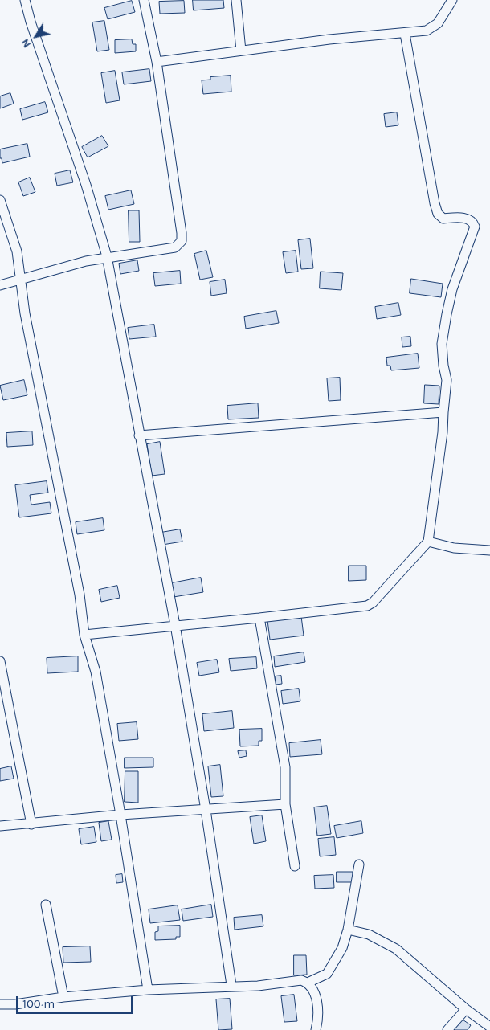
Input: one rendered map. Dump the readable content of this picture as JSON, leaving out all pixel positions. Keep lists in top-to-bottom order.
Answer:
{
  "scale_bar": "100 m",
  "north": "bottom left"
}
